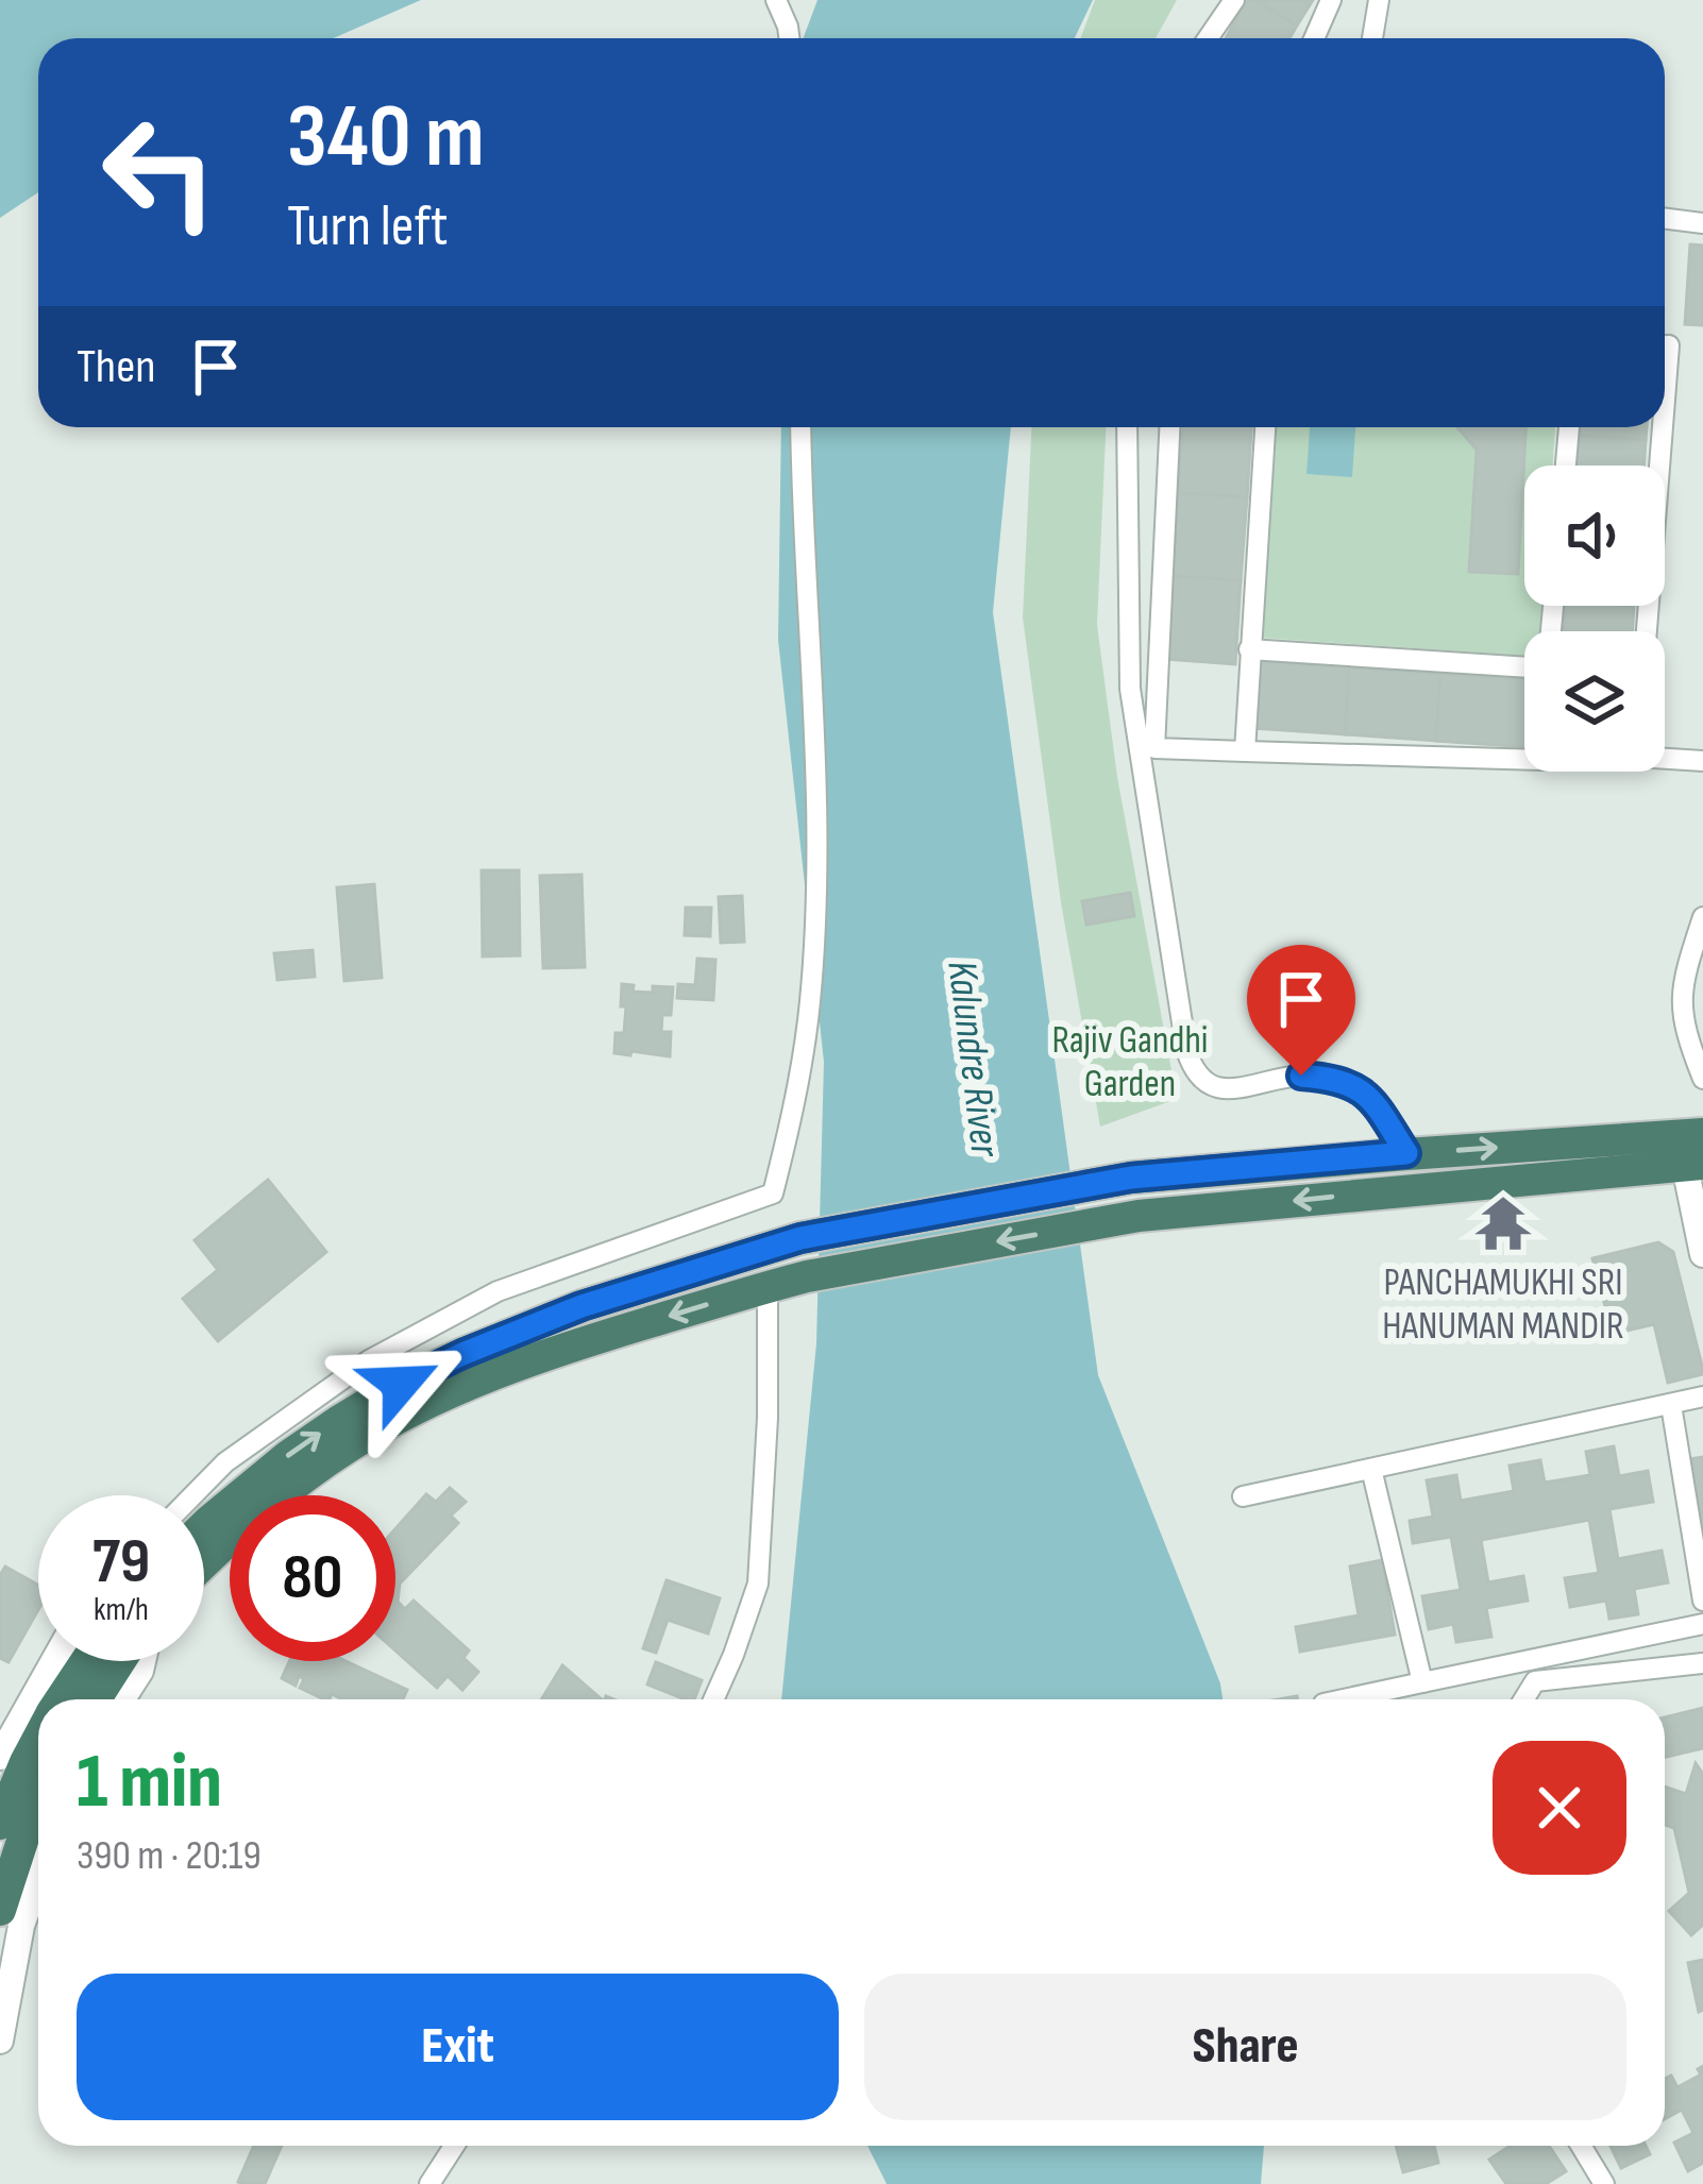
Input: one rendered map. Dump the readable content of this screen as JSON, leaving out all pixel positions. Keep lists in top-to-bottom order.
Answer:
{
  "water": ["Kalundre River"],
  "parks": ["Rajiv Gandhi Garden"],
  "places": {
    "temple": ["PANCHAMUKHI SRI HANUMAN MANDIR"]
  },
  "page": {
    "turn": ["340 m", "Turn left"],
    "then": "Then",
    "speed": "79 km/h",
    "limit": "80",
    "heading": ["1 min", "390 m · 20:19"],
    "buttons": ["Exit", "Share"]
  }
}
